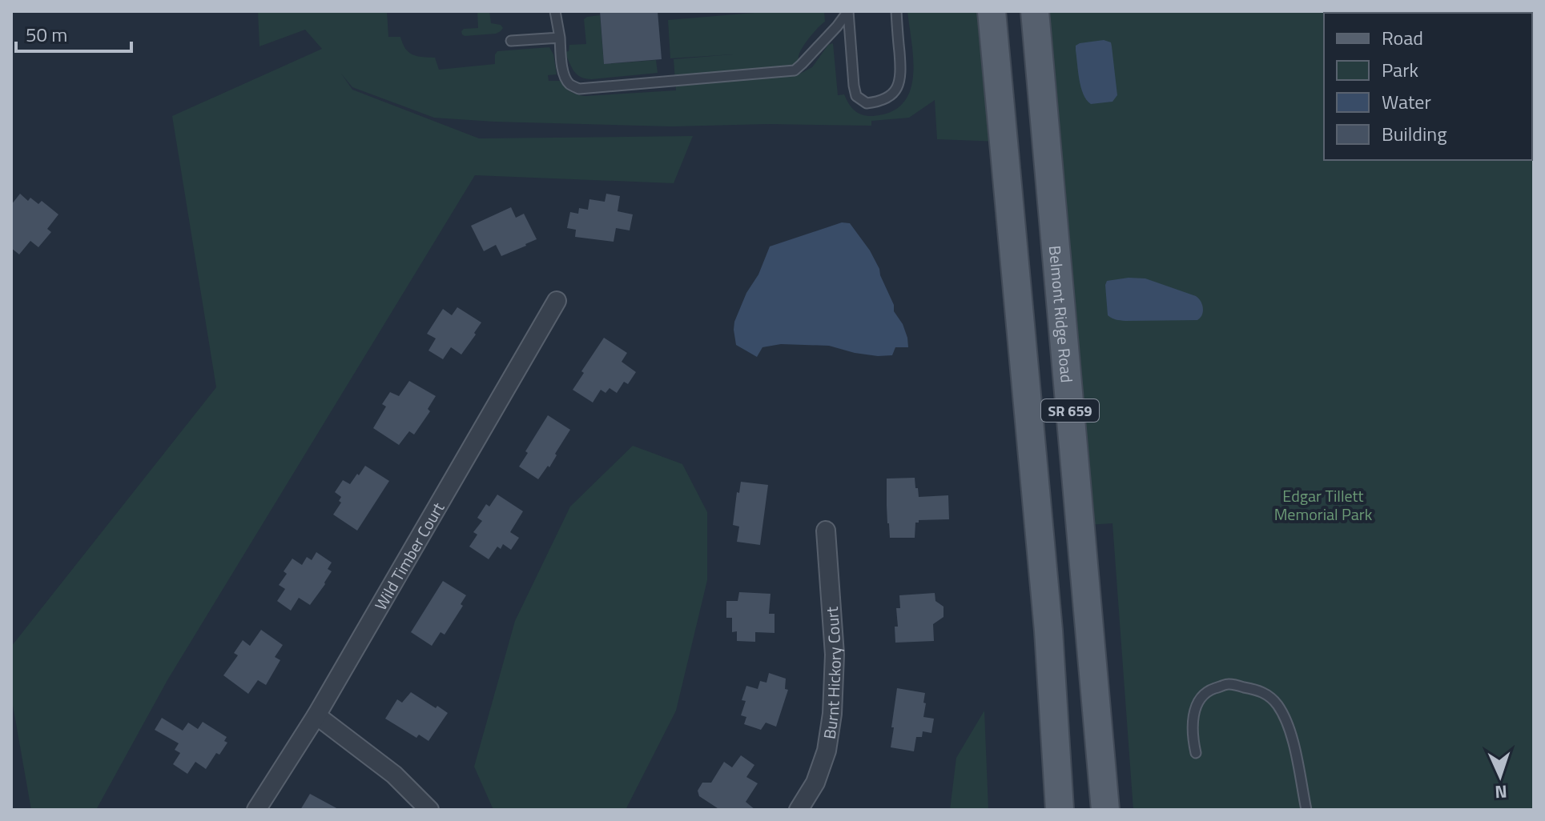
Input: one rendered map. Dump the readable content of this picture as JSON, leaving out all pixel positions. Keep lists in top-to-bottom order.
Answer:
{
  "streets": {
    "main road": ["Belmont Ridge Road", "SR 659"],
    "street": ["Wild Timber Court", "Burnt Hickory Court"]
  },
  "parks": ["Edgar Tillett Memorial Park"],
  "legend": [
    "Road",
    "Park",
    "Water",
    "Building"
  ],
  "scale_bar": "50 m",
  "north": "bottom"
}
